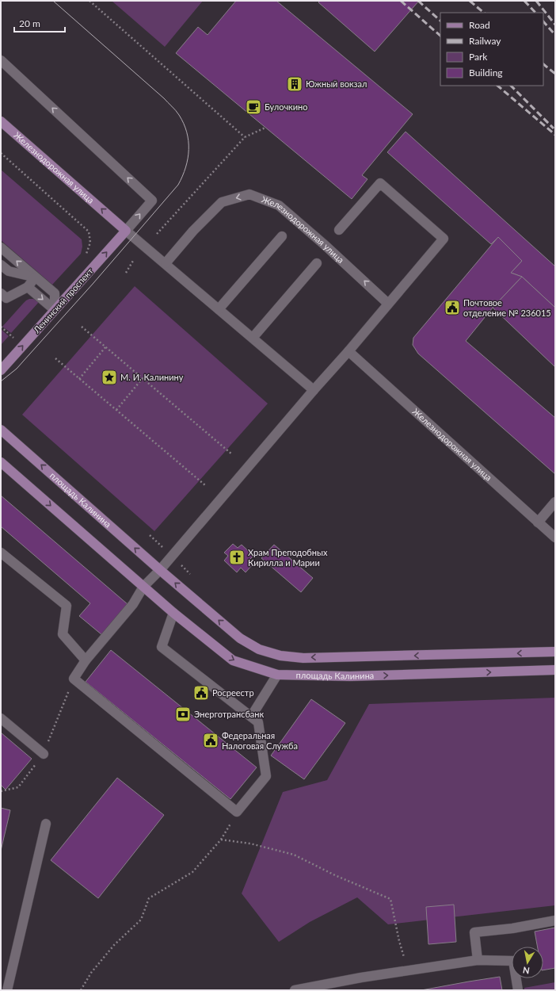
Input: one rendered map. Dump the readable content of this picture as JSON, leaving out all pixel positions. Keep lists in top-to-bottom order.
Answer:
{
  "streets": {
    "main road": ["Железнодорожная улица", "Ленинский проспект", "площадь Калинина"]
  },
  "crossings": [
    ["Железнодорожная улица", "Ленинский проспект"]
  ],
  "one_way": ["Железнодорожная улица", "Ленинский проспект"],
  "places": {
    "building": ["Южный вокзал"],
    "cafe": ["Булочкино"],
    "public building": ["Почтовое отделение № 236015", "Росреестр", "Федеральная Налоговая Служба"],
    "place": ["М. И. Калинину"],
    "church": ["Храм Преподобных Кирилла и Марии"],
    "bank": ["Энерготрансбанк"]
  },
  "legend": [
    "Road",
    "Railway",
    "Park",
    "Building"
  ],
  "scale_bar": "20 m",
  "north": "bottom"
}
